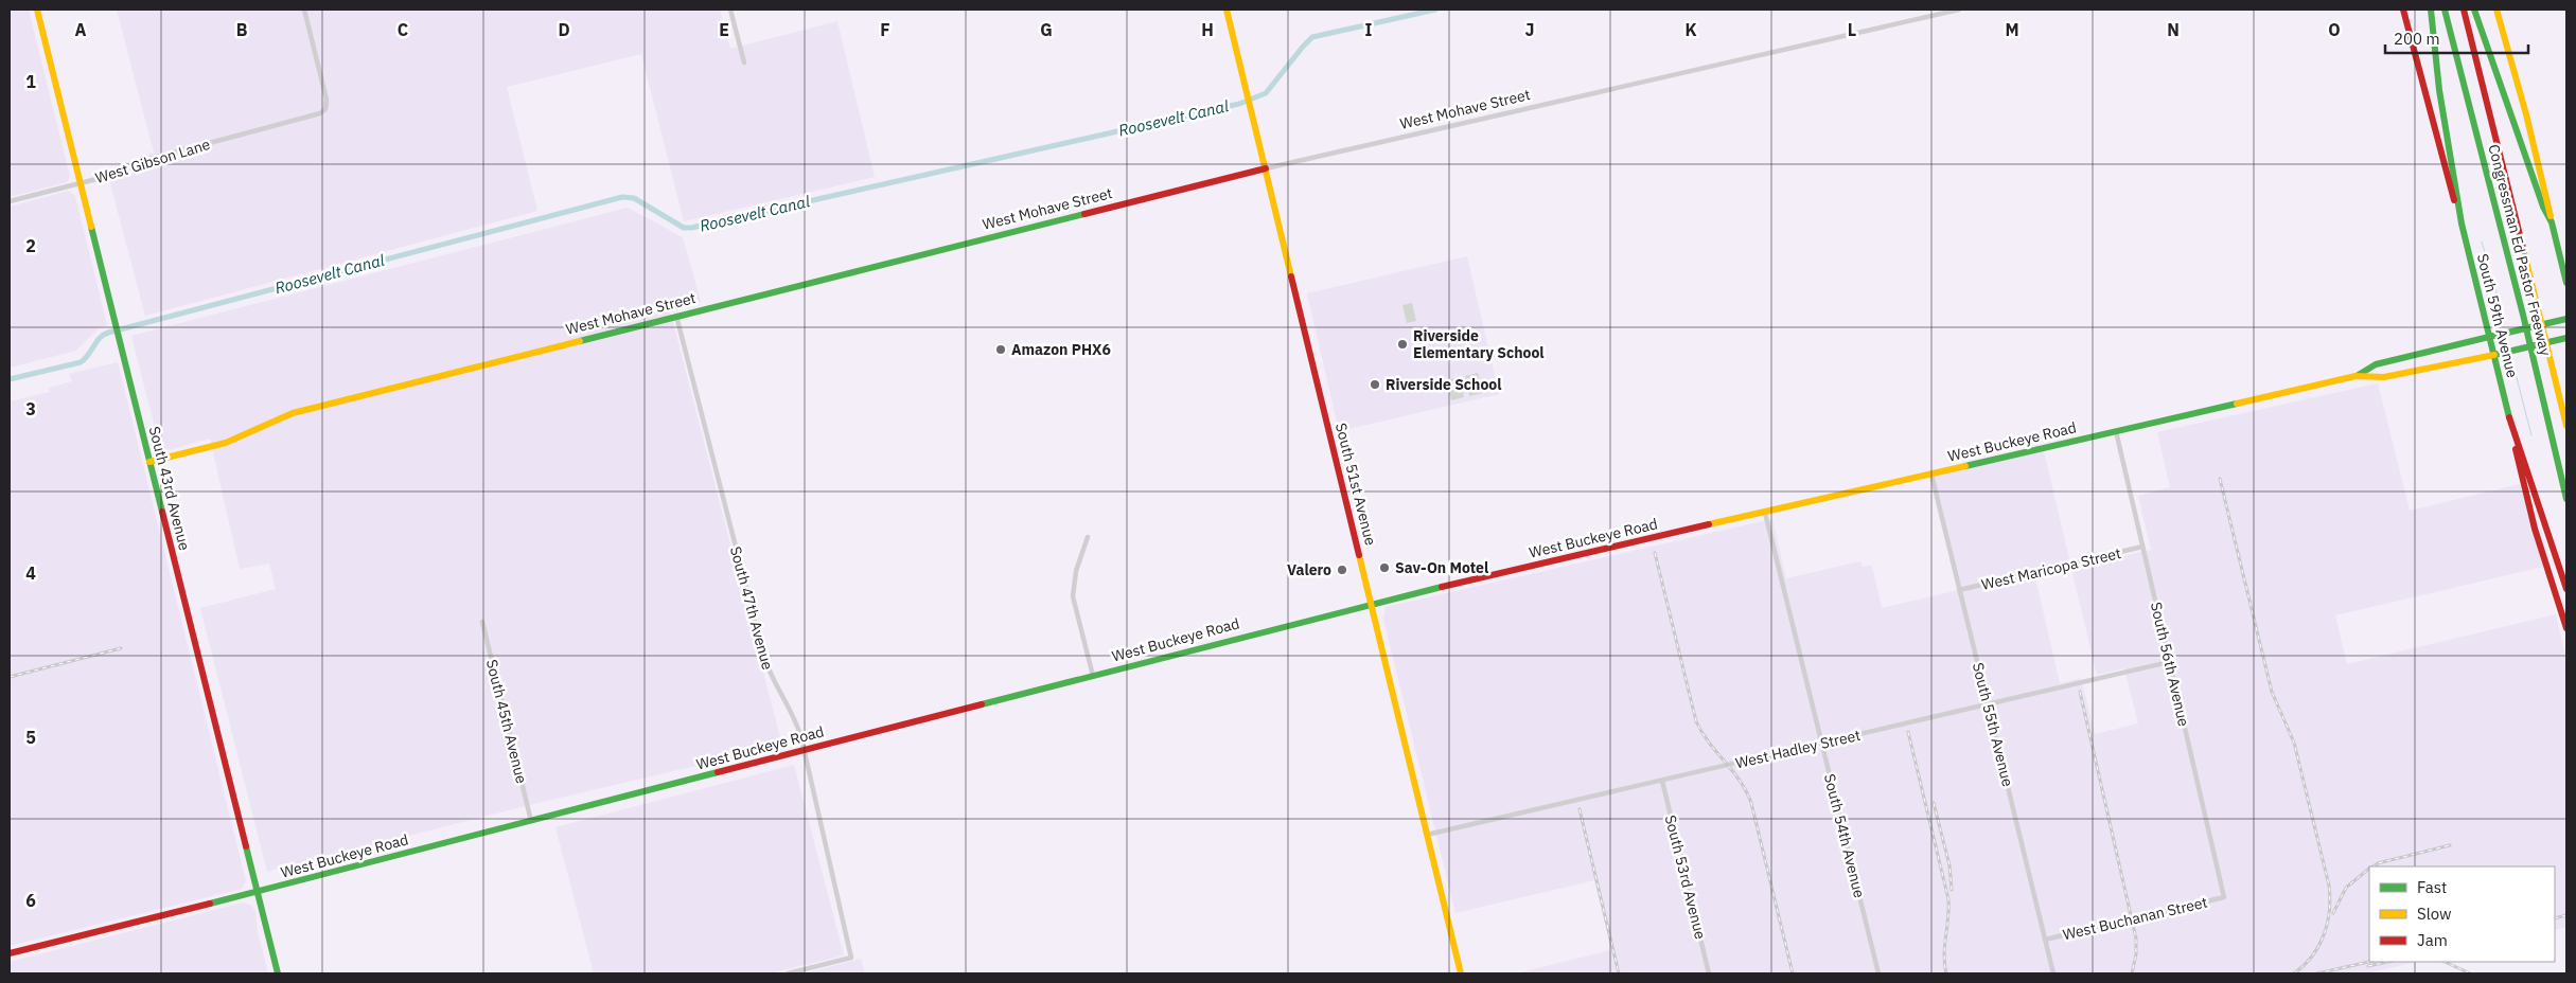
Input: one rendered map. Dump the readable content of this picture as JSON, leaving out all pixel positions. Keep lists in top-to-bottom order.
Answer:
{
  "streets": {
    "main road": [
      "West Mohave Street",
      "Congressman Ed Pastor Freeway",
      "South 59th Avenue",
      "West Buckeye Road",
      "South 51st Avenue",
      "South 43rd Avenue"
    ],
    "street": [
      "West Gibson Lane",
      "West Maricopa Street",
      "South 47th Avenue",
      "South 56th Avenue",
      "South 45th Avenue",
      "South 55th Avenue",
      "West Hadley Street",
      "South 54th Avenue",
      "South 53rd Avenue",
      "West Buchanan Street"
    ]
  },
  "crossings": [
    ["West Mohave Street", "South 51st Avenue"],
    ["West Mohave Street", "South 43rd Avenue"],
    ["West Mohave Street", "South 47th Avenue"],
    ["West Gibson Lane", "South 43rd Avenue"],
    ["South 59th Avenue", "West Buckeye Road"],
    ["West Buckeye Road", "South 51st Avenue"],
    ["West Buckeye Road", "South 43rd Avenue"],
    ["West Buckeye Road", "South 47th Avenue"],
    ["West Buckeye Road", "South 56th Avenue"],
    ["West Buckeye Road", "South 45th Avenue"],
    ["West Buckeye Road", "South 55th Avenue"],
    ["West Buckeye Road", "South 54th Avenue"],
    ["South 51st Avenue", "West Hadley Street"],
    ["West Maricopa Street", "South 56th Avenue"],
    ["West Maricopa Street", "South 55th Avenue"],
    ["South 56th Avenue", "West Hadley Street"],
    ["South 56th Avenue", "West Buchanan Street"],
    ["South 55th Avenue", "West Hadley Street"],
    ["South 55th Avenue", "West Buchanan Street"],
    ["West Hadley Street", "South 54th Avenue"],
    ["West Hadley Street", "South 53rd Avenue"]
  ],
  "water": ["Roosevelt Canal"],
  "places": [
    "Riverside Elementary School",
    "Amazon PHX6",
    "Riverside School",
    "Sav-On Motel",
    "Valero"
  ],
  "legend": ["Fast", "Slow", "Jam"],
  "scale_bar": "200 m",
  "grid": {
    "columns": [
      "A",
      "B",
      "C",
      "D",
      "E",
      "F",
      "G",
      "H",
      "I",
      "J",
      "K",
      "L",
      "M",
      "N",
      "O"
    ],
    "rows": [
      "1",
      "2",
      "3",
      "4",
      "5",
      "6"
    ]
  }
}
